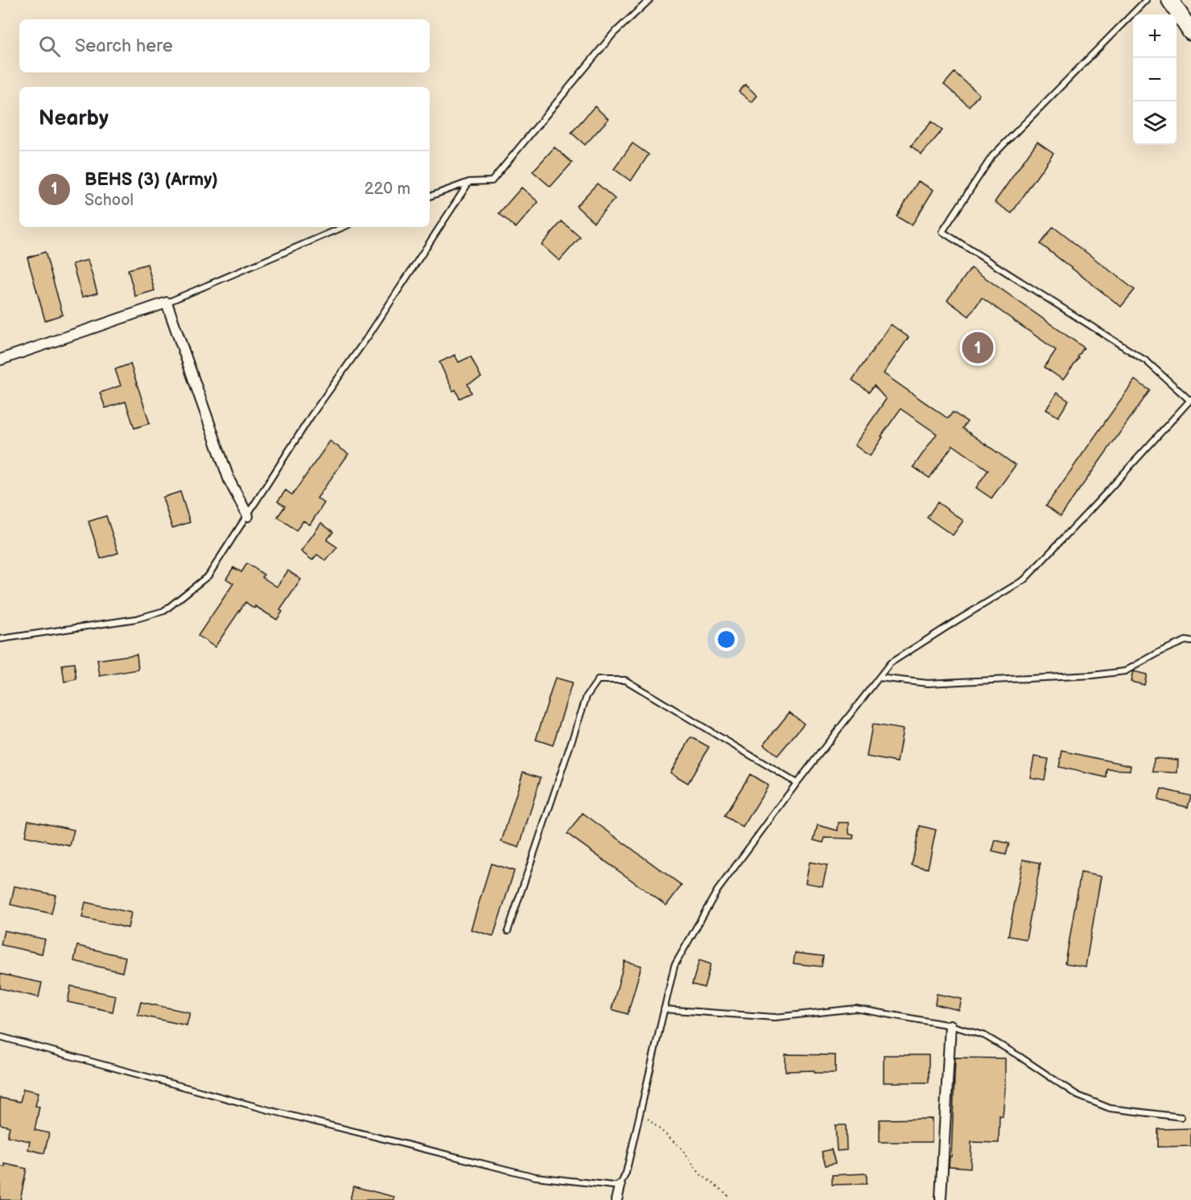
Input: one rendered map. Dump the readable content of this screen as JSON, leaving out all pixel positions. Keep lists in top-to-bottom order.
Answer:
{
  "page": {
    "map_buttons": ["+", "−"],
    "search": "Search here",
    "heading": "Nearby",
    "list": [
      {
        "mark": "1",
        "name": "BEHS (3) (Army)",
        "note": "School",
        "value": "220 m"
      }
    ],
    "pins": "1"
  }
}
